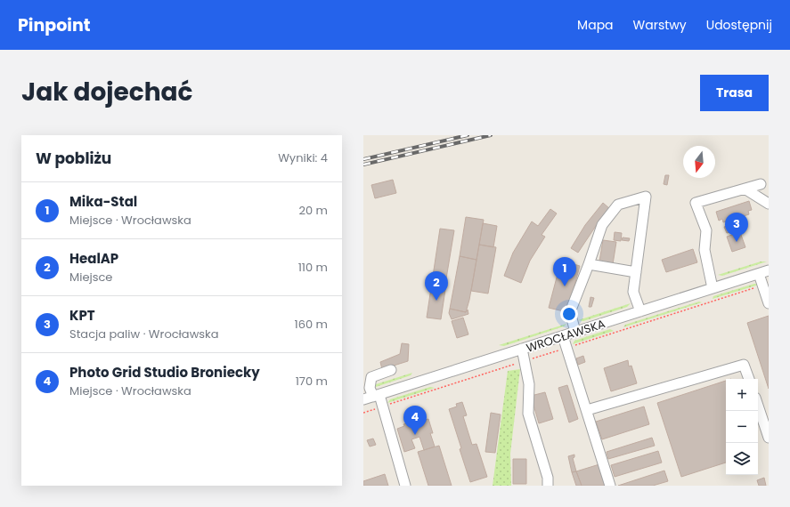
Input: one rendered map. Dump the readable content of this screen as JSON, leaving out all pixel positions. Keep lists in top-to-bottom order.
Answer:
{
  "streets": {
    "street": ["WROCŁAWSKA"]
  },
  "north": "bottom",
  "page": {
    "header": "Pinpoint",
    "nav": ["Mapa", "Warstwy", "Udostępnij"],
    "title": "Jak dojechać",
    "buttons": "Trasa",
    "heading": ["W pobliżu", "Wyniki: 4"],
    "list": [
      {
        "mark": "1",
        "name": "Mika-Stal",
        "note": "Miejsce · Wrocławska",
        "value": "20 m"
      },
      {
        "mark": "2",
        "name": "HealAP",
        "note": "Miejsce",
        "value": "110 m"
      },
      {
        "mark": "3",
        "name": "KPT",
        "note": "Stacja paliw · Wrocławska",
        "value": "160 m"
      },
      {
        "mark": "4",
        "name": "Photo Grid Studio Broniecky",
        "note": "Miejsce · Wrocławska",
        "value": "170 m"
      }
    ],
    "pins": [
      "3",
      "1",
      "2",
      "4"
    ],
    "map_buttons": ["+", "−"]
  }
}
